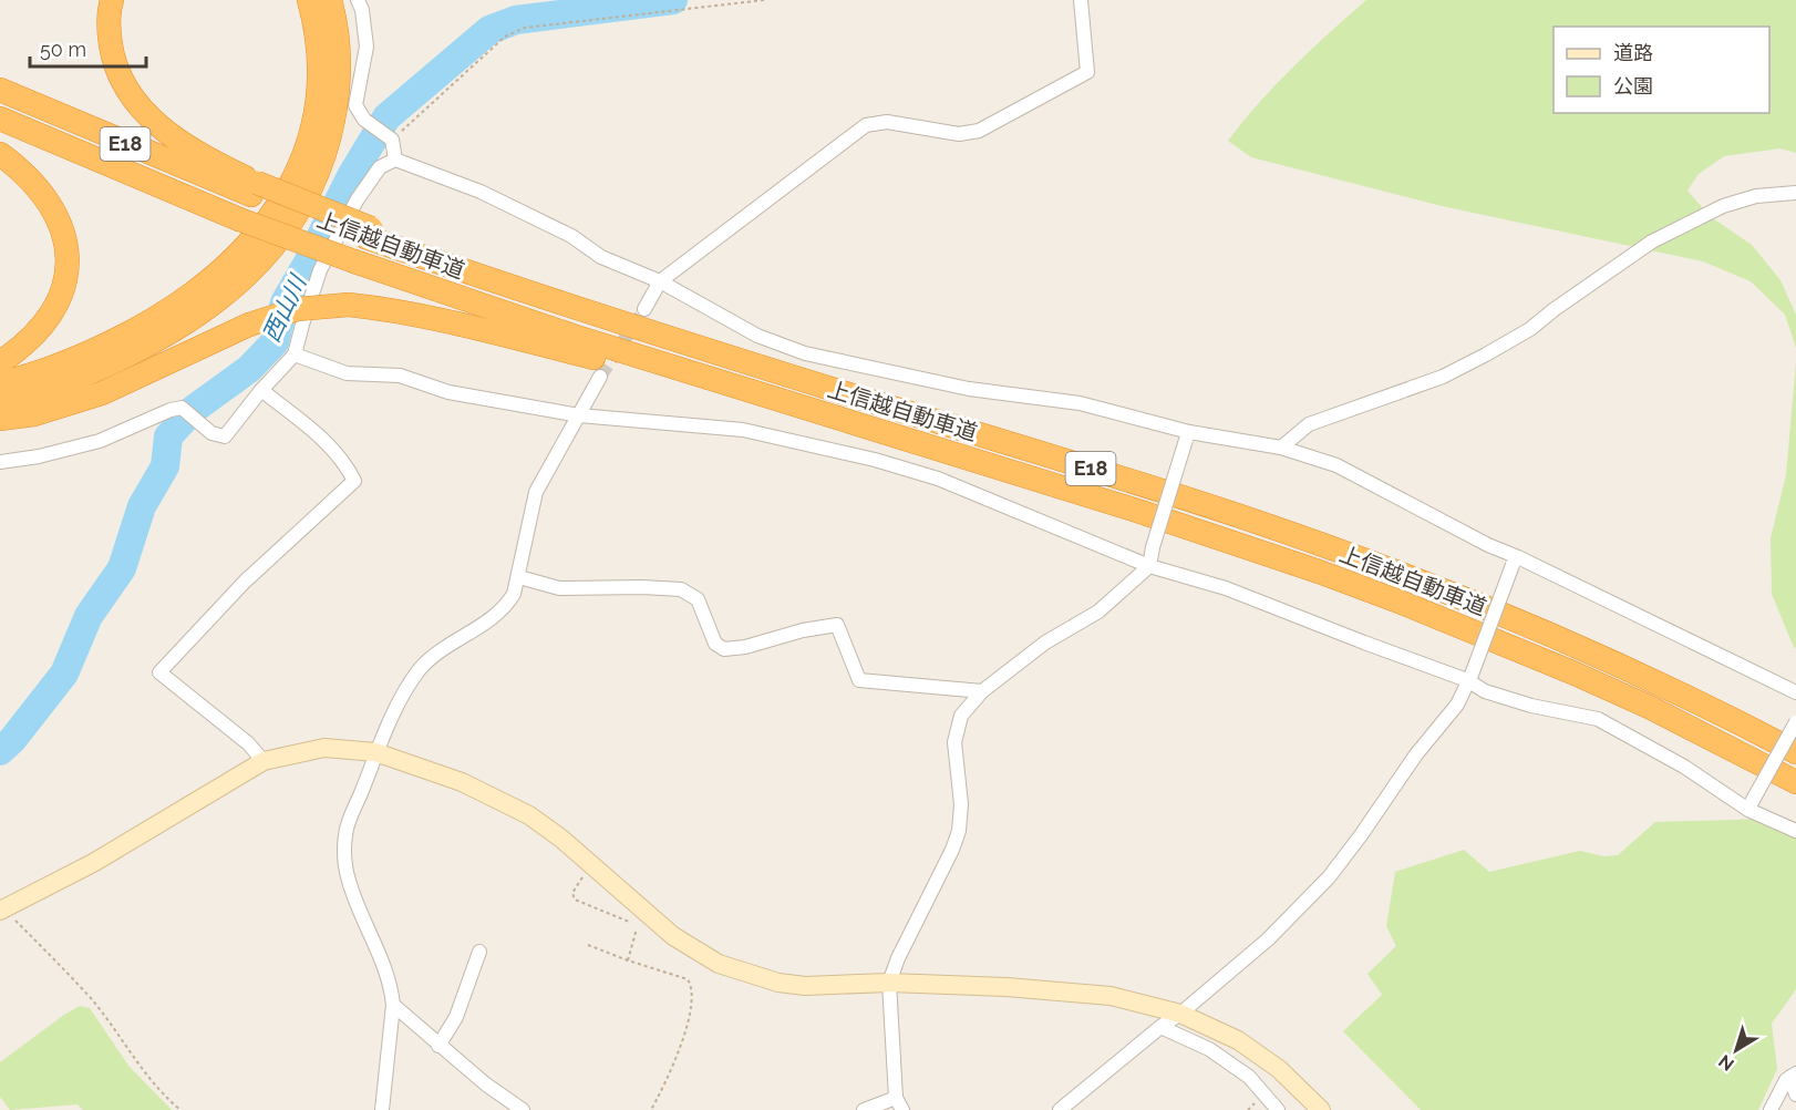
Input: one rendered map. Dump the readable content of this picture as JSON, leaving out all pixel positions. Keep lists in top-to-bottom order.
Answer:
{
  "streets": {
    "highway": ["E18", "上信越自動車道"]
  },
  "water": ["西山川"],
  "legend": ["道路", "公園"],
  "scale_bar": "50 m",
  "north": "bottom left"
}
